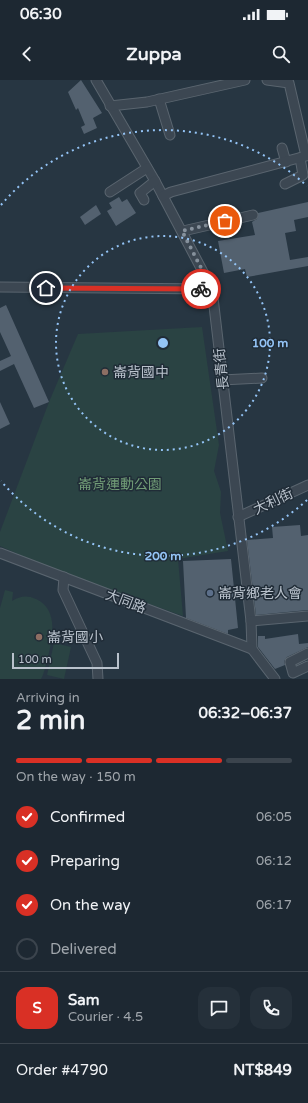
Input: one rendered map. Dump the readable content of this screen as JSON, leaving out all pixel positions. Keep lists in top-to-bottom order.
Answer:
{
  "streets": {
    "street": ["長青街", "大利街", "大同路"]
  },
  "crossings": [
    ["長青街", "大利街"],
    ["長青街", "大同路"]
  ],
  "parks": ["崙背運動公園"],
  "places": ["崙背國中", "崙背鄉老人會", "崙背國小"],
  "scale_bar": "100 m",
  "page": {
    "status": "06:30",
    "header": "Zuppa",
    "scale": "100 m",
    "heading": ["2 min", "Arriving in", "06:32–06:37"],
    "panel": [
      "Sam",
      "Courier · 4.5",
      "Order #4790",
      "NT$849"
    ],
    "bar": "On the way · 150 m",
    "list": [
      ["Confirmed", "06:05"],
      ["Preparing", "06:12"],
      ["On the way", "06:17"],
      "Delivered"
    ],
    "round": "S"
  },
  "rings": ["100 m", "200 m"]
}
